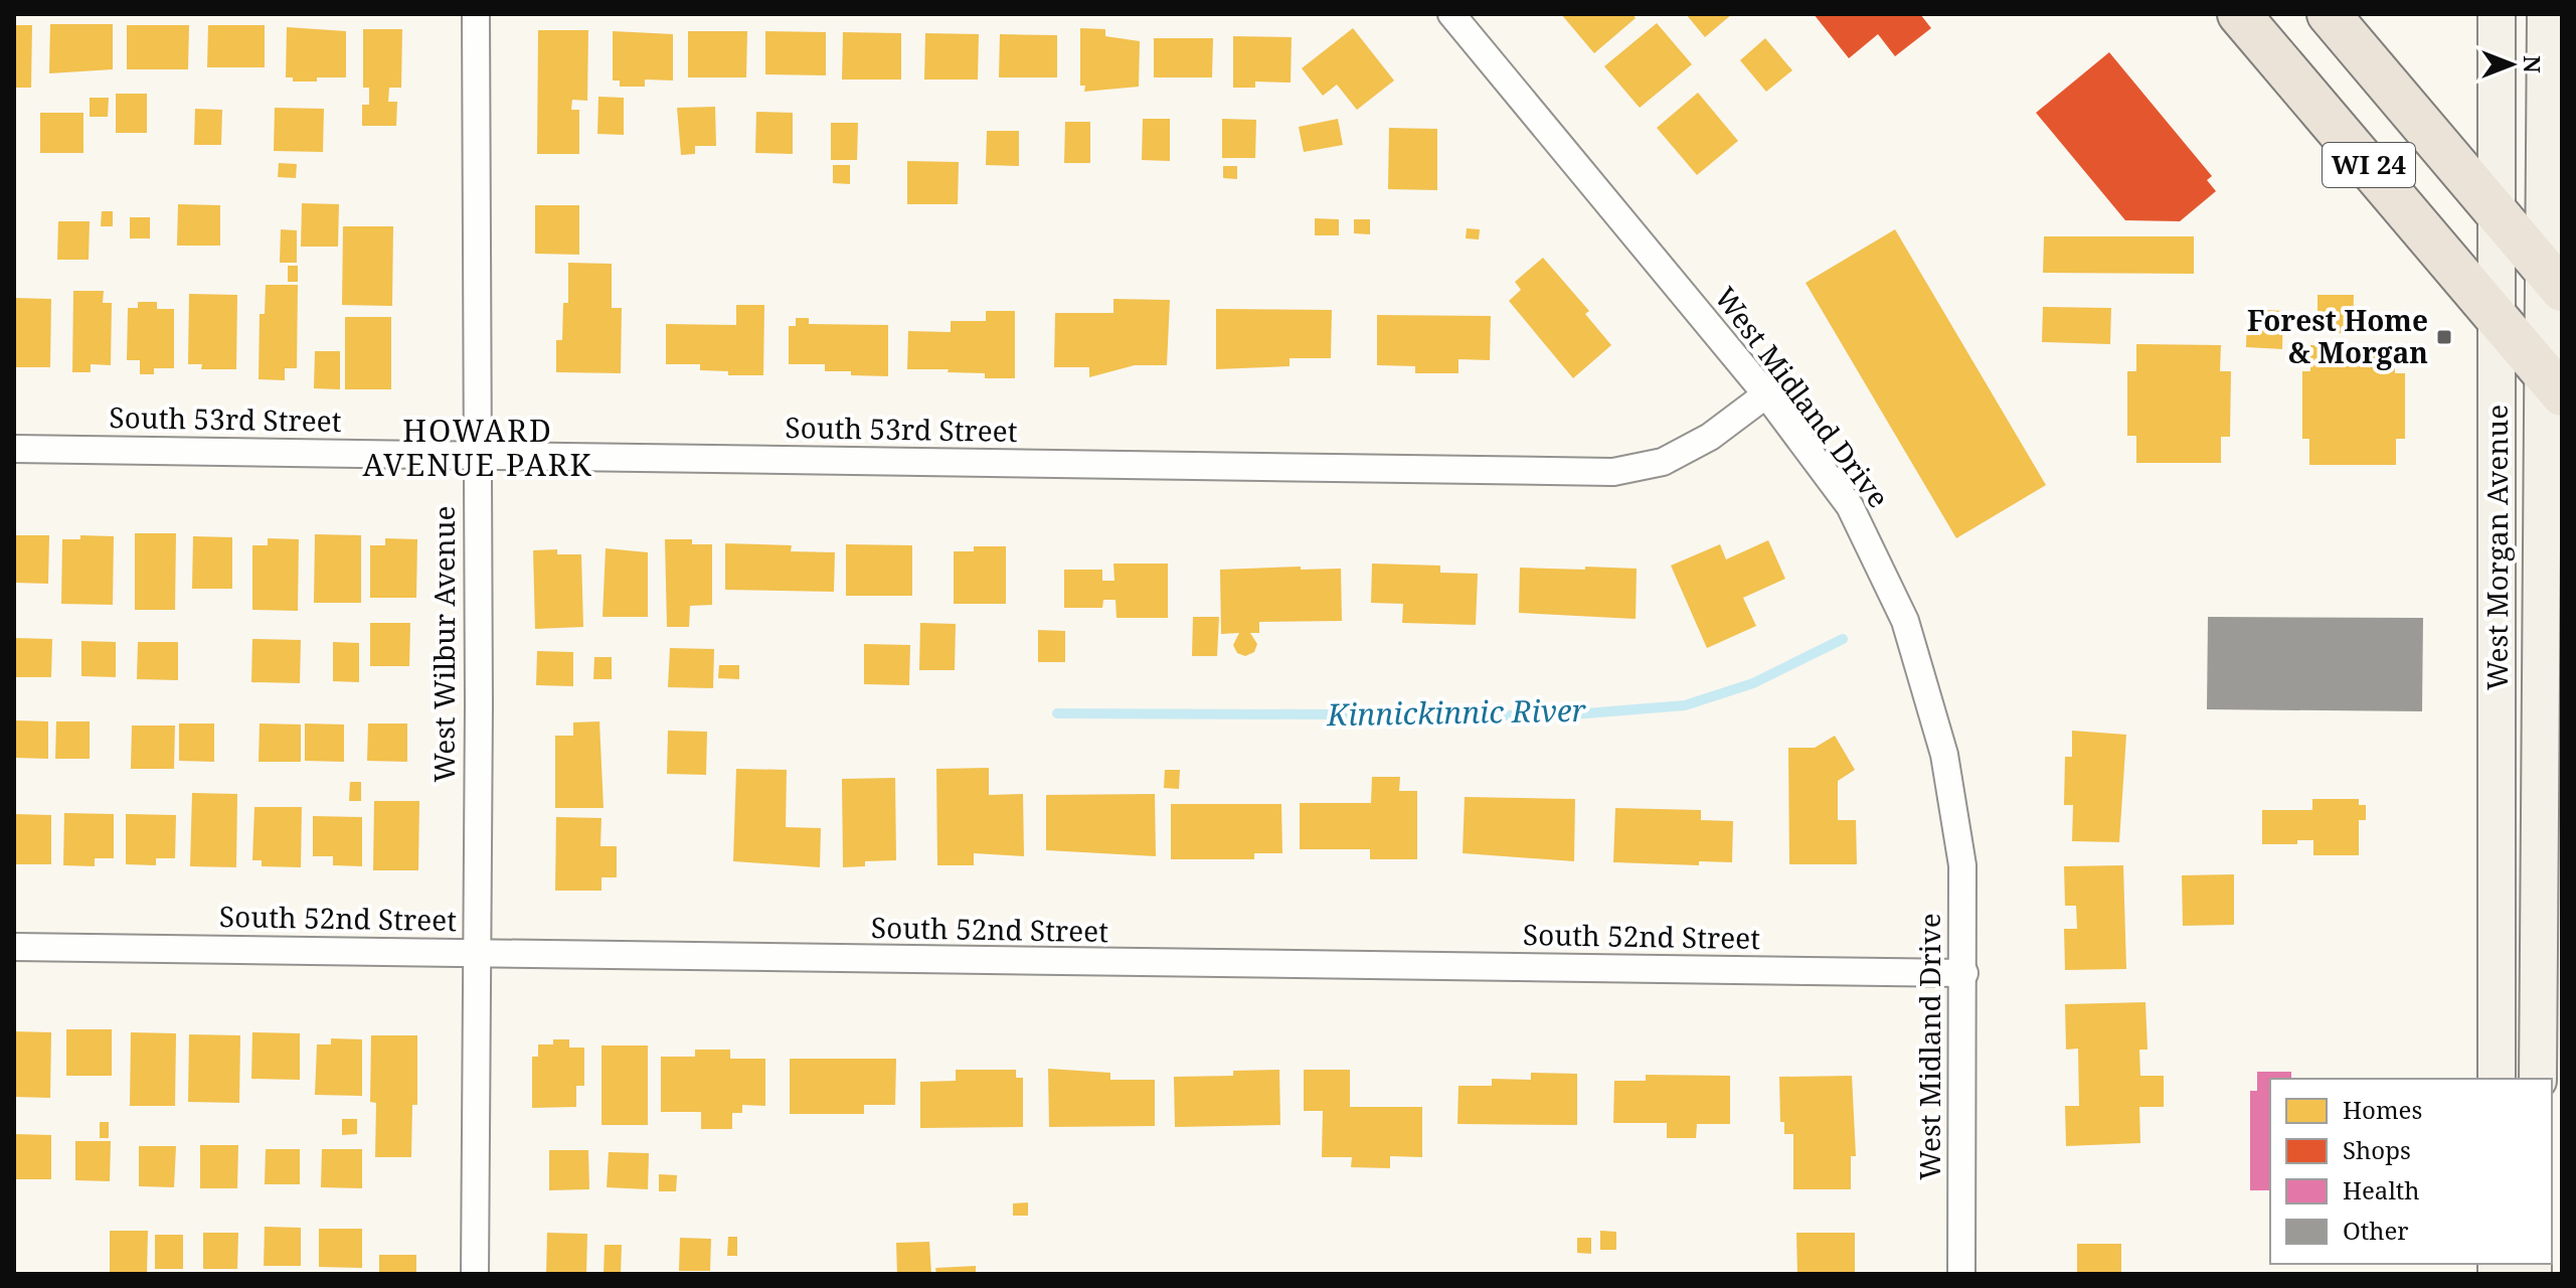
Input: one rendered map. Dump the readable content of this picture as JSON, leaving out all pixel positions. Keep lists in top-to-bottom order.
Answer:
{
  "streets": {
    "main road": ["WI 24"],
    "street": [
      "West Midland Drive",
      "South 53rd Street",
      "West Morgan Avenue",
      "West Wilbur Avenue",
      "South 52nd Street"
    ]
  },
  "crossings": [
    ["WI 24", "West Morgan Avenue"],
    ["West Midland Drive", "South 53rd Street"],
    ["West Midland Drive", "South 52nd Street"],
    ["South 53rd Street", "West Wilbur Avenue"],
    ["West Wilbur Avenue", "South 52nd Street"]
  ],
  "districts": ["HOWARD AVENUE PARK"],
  "water": ["Kinnickinnic River"],
  "places": {
    "transit": ["Forest Home & Morgan"]
  },
  "legend": [
    "Homes",
    "Shops",
    "Health",
    "Other"
  ],
  "north": "right"
}
